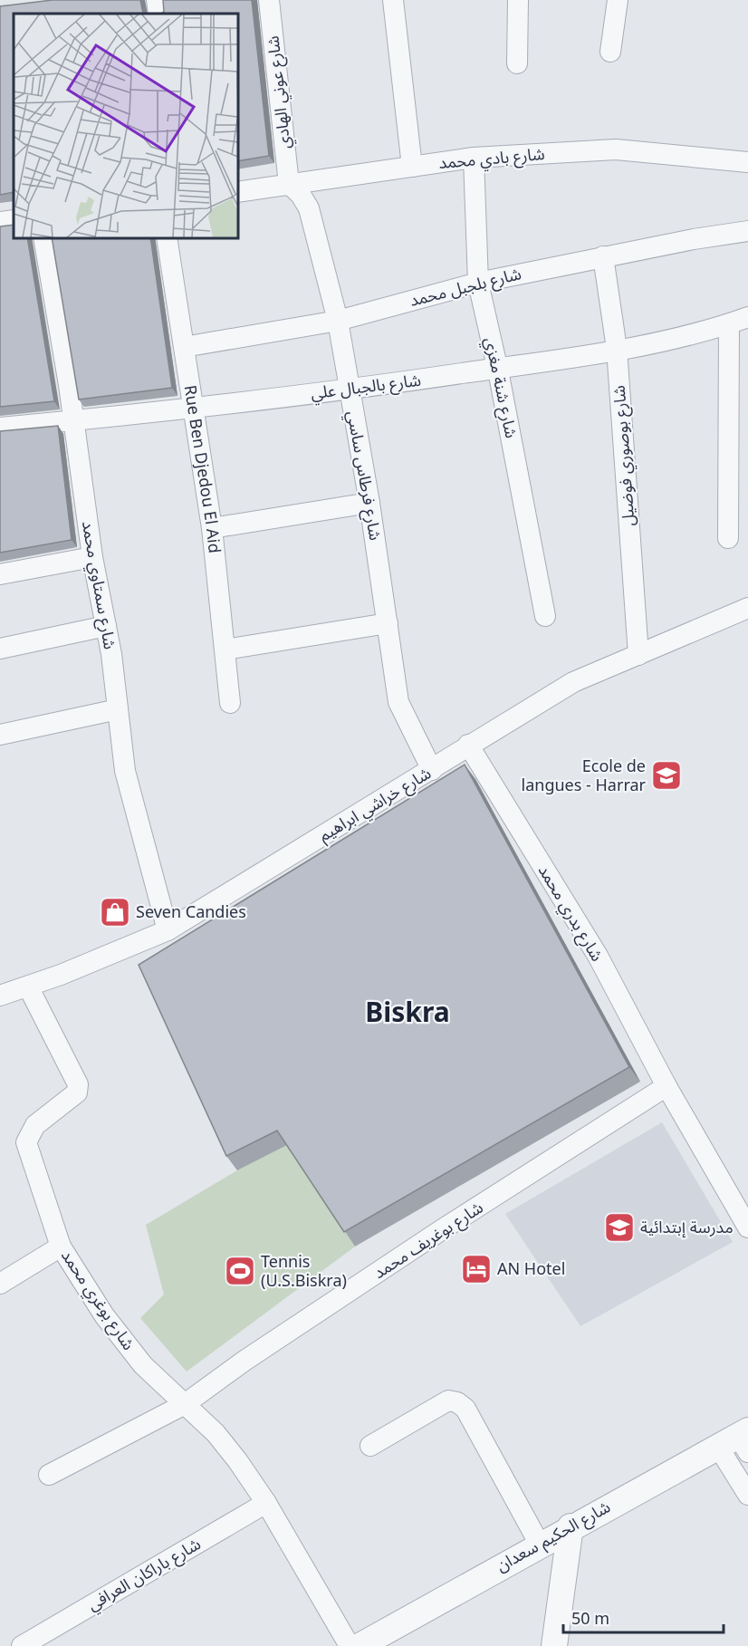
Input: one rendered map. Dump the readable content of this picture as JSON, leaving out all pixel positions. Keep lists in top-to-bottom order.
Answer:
{
  "streets": {
    "street": [
      "شارع عوني الهادي",
      "شارع بادي محمد",
      "شارع بلجبل محمد",
      "شارع بالجبال علي",
      "شارع شنة مغزي",
      "شارع بوصوري فوضيل",
      "Rue Ben Djedou El Aid",
      "شارع فرطاس ساسي",
      "شارع سمتاوي محمد",
      "شارع خراشي ابراهيم",
      "شارع بدري محمد",
      "شارع بوغريف محمد",
      "شارع بوغري محمد",
      "شارع الحكيم سعدان",
      "شارع باراكان العرافي"
    ]
  },
  "crossings": [
    ["شارع عوني الهادي", "شارع بادي محمد"],
    ["شارع عوني الهادي", "شارع فرطاس ساسي"],
    ["شارع بادي محمد", "شارع شنة مغزي"],
    ["شارع بادي محمد", "شارع فرطاس ساسي"],
    ["شارع بلجبل محمد", "شارع شنة مغزي"],
    ["شارع بلجبل محمد", "شارع بوصوري فوضيل"],
    ["شارع بلجبل محمد", "Rue Ben Djedou El Aid"],
    ["شارع بلجبل محمد", "شارع فرطاس ساسي"],
    ["شارع بالجبال علي", "شارع شنة مغزي"],
    ["شارع بالجبال علي", "شارع بوصوري فوضيل"],
    ["شارع بالجبال علي", "Rue Ben Djedou El Aid"],
    ["شارع بالجبال علي", "شارع فرطاس ساسي"],
    ["شارع بالجبال علي", "شارع سمتاوي محمد"],
    ["شارع بوصوري فوضيل", "شارع خراشي ابراهيم"],
    ["شارع فرطاس ساسي", "شارع خراشي ابراهيم"],
    ["شارع سمتاوي محمد", "شارع خراشي ابراهيم"],
    ["شارع خراشي ابراهيم", "شارع بدري محمد"],
    ["شارع خراشي ابراهيم", "شارع بوغري محمد"],
    ["شارع بدري محمد", "شارع بوغريف محمد"],
    ["شارع بوغريف محمد", "شارع بوغري محمد"],
    ["شارع بوغري محمد", "شارع باراكان العرافي"]
  ],
  "districts": ["Biskra"],
  "places": {
    "school or university": ["Ecole de langues - Harrar", "مدرسة إبتدائية"],
    "shop": ["Seven Candies"],
    "hotel": ["AN Hotel"],
    "sports": ["Tennis (U.S.Biskra)"]
  },
  "scale_bar": "50 m"
}
